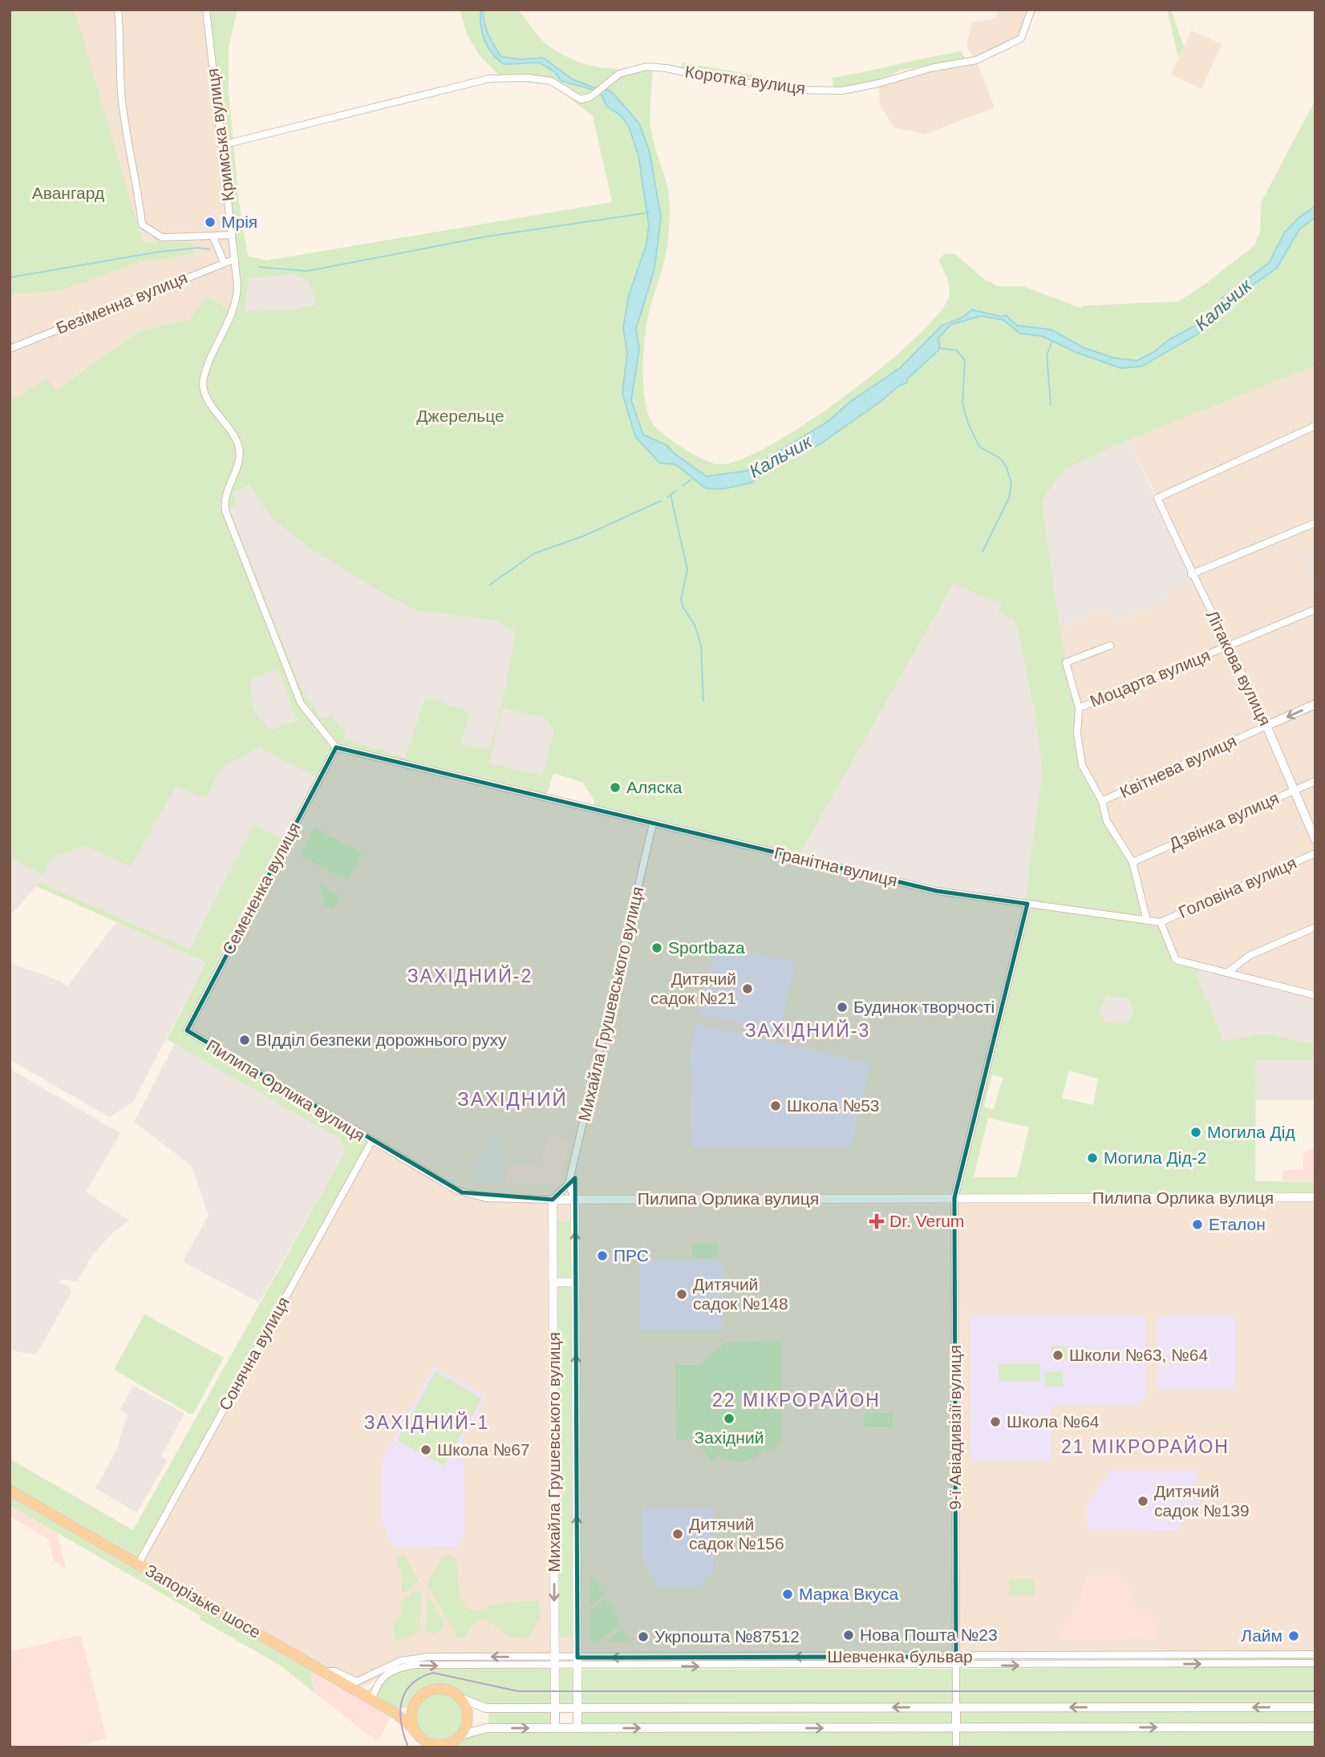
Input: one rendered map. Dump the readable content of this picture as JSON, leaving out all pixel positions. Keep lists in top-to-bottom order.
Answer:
{
  "streets": {
    "main road": [
      "Літакова вулиця",
      "Квітнева вулиця",
      "Михайла Грушевського вулиця",
      "Запорізьке шосе"
    ],
    "street": [
      "Коротка вулиця",
      "Кримська вулиця",
      "Безіменна вулиця",
      "Моцарта вулиця",
      "Дзвінка вулиця",
      "Гранітна вулиця",
      "Головіна вулиця",
      "Семененка вулиця",
      "Пилипа Орлика вулиця",
      "Сонячна вулиця",
      "9-ї Авіадивізії вулиця",
      "Шевченка бульвар"
    ]
  },
  "crossings": [
    ["Коротка вулиця", "Кримська вулиця"],
    ["Кримська вулиця", "Безіменна вулиця"],
    ["Кримська вулиця", "Гранітна вулиця"],
    ["Кримська вулиця", "Семененка вулиця"],
    ["Літакова вулиця", "Моцарта вулиця"],
    ["Літакова вулиця", "Квітнева вулиця"],
    ["Літакова вулиця", "Дзвінка вулиця"],
    ["Гранітна вулиця", "Головіна вулиця"],
    ["Гранітна вулиця", "Семененка вулиця"],
    ["Гранітна вулиця", "Михайла Грушевського вулиця"],
    ["Гранітна вулиця", "9-ї Авіадивізії вулиця"],
    ["Семененка вулиця", "Пилипа Орлика вулиця"],
    ["Михайла Грушевського вулиця", "Пилипа Орлика вулиця"],
    ["Михайла Грушевського вулиця", "Шевченка бульвар"],
    ["Пилипа Орлика вулиця", "Сонячна вулиця"],
    ["Пилипа Орлика вулиця", "9-ї Авіадивізії вулиця"],
    ["Сонячна вулиця", "Запорізьке шосе"],
    ["9-ї Авіадивізії вулиця", "Шевченка бульвар"],
    ["Запорізьке шосе", "Шевченка бульвар"]
  ],
  "districts": [
    "ЗАХІДНИЙ-2",
    "ЗАХІДНИЙ-3",
    "ЗАХІДНИЙ",
    "22 МІКРОРАЙОН",
    "ЗАХІДНИЙ-1",
    "21 МІКРОРАЙОН"
  ],
  "water": ["Кальчик"],
  "parks": ["Авангард", "Джерельце"],
  "places": {
    "other": [
      "Мрія",
      "Аляска",
      "Sportbaza",
      "Дитячий садок №21",
      "Будинок творчості",
      "ВІдділ безпеки дорожнього руху",
      "Школа №53",
      "Могила Дiд",
      "Могила Дiд-2",
      "Еталон",
      "ПРС",
      "Дитячий садок №148",
      "Школи №63, №64",
      "Західний",
      "Школа №64",
      "Школа №67",
      "Дитячий садок №139",
      "Дитячий садок №156",
      "Марка Вкуса",
      "Нова Пошта №23",
      "Лайм",
      "Укрпошта №87512"
    ],
    "health": ["Dr. Verum"]
  }
}
